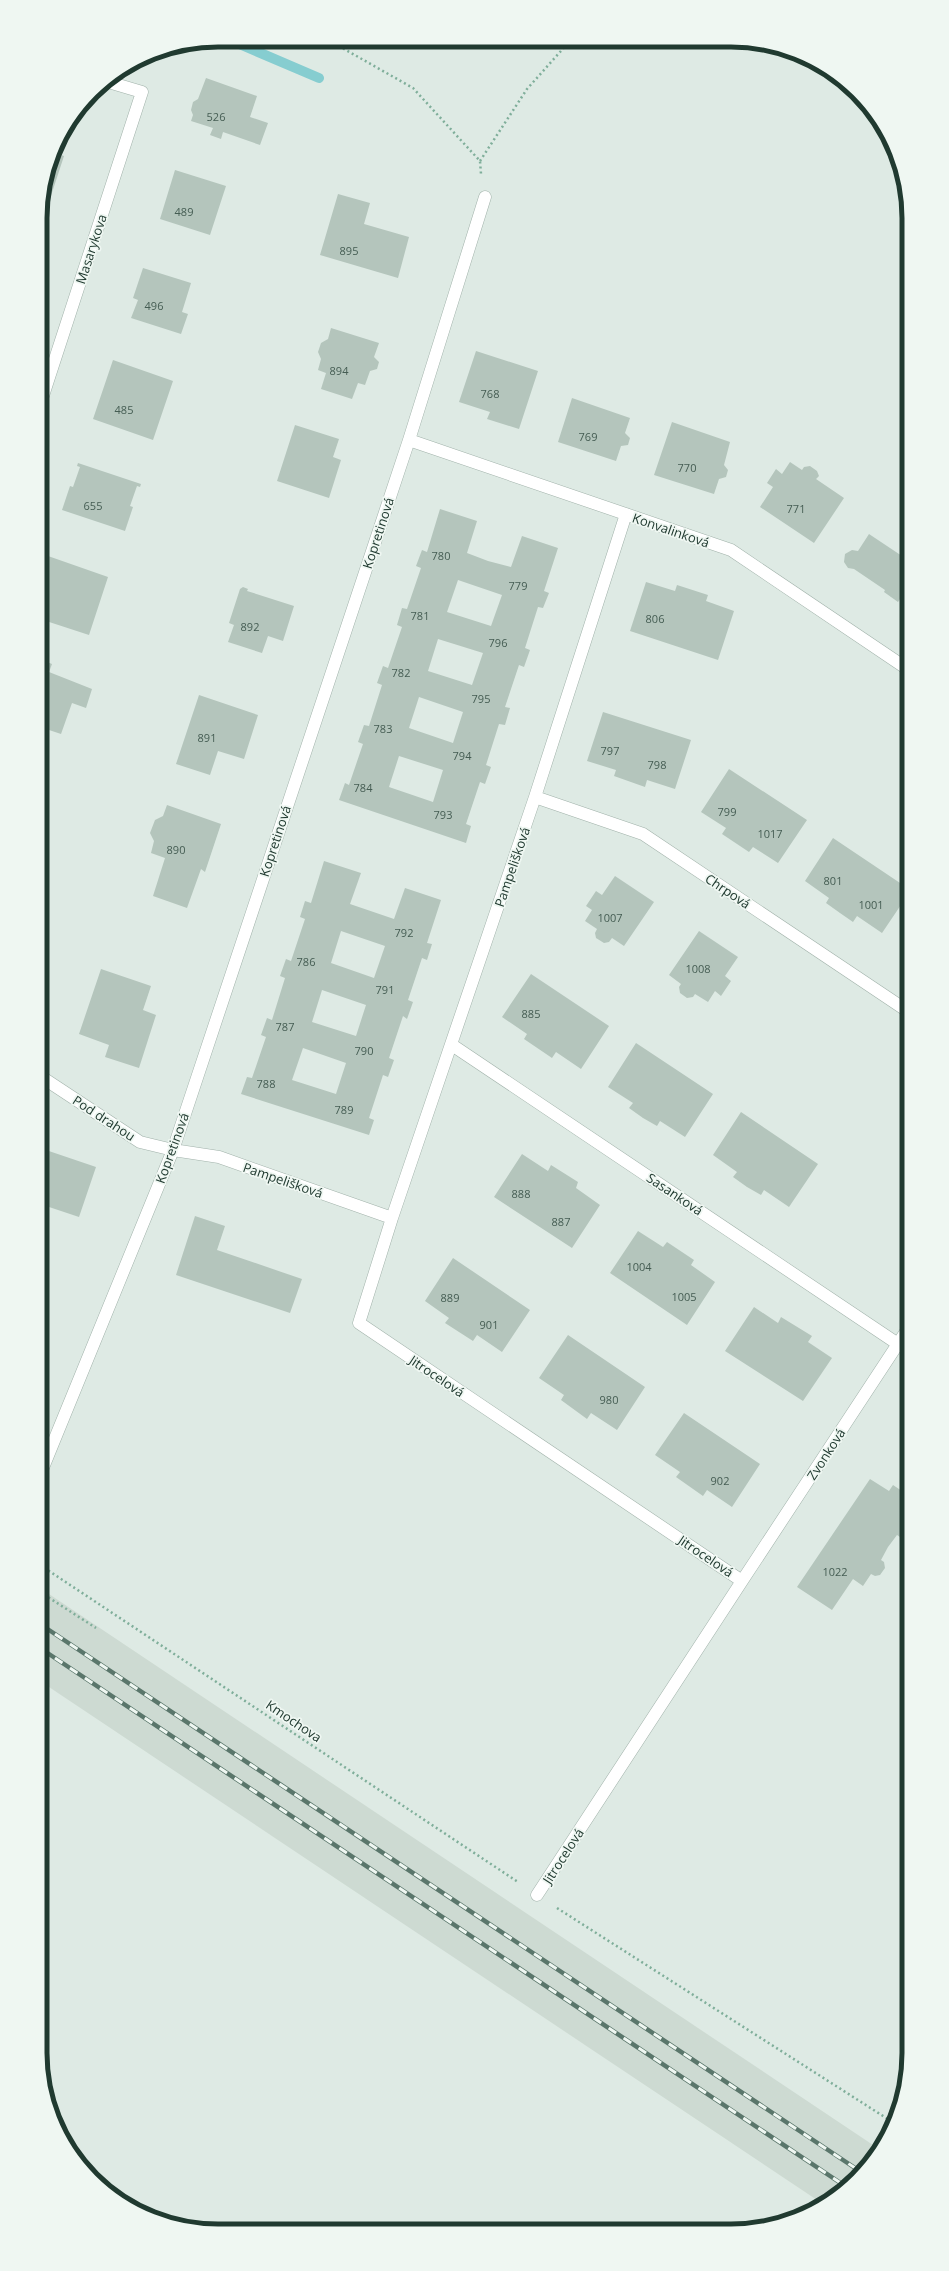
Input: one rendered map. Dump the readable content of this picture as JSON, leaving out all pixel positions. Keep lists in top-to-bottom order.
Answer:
{
  "streets": {
    "street": [
      "Masarykova",
      "Konvalinková",
      "Kopretinová",
      "Pampelišková",
      "Chrpová",
      "Pod drahou",
      "Sasanková",
      "Jitrocelová",
      "Zvonková"
    ],
    "path": ["Kmochova"]
  },
  "crossings": [
    ["Konvalinková", "Kopretinová"],
    ["Konvalinková", "Pampelišková"],
    ["Kopretinová", "Pampelišková"],
    ["Kopretinová", "Pod drahou"],
    ["Pampelišková", "Chrpová"],
    ["Pampelišková", "Pod drahou"],
    ["Pampelišková", "Sasanková"],
    ["Pampelišková", "Jitrocelová"],
    ["Sasanková", "Zvonková"],
    ["Jitrocelová", "Zvonková"],
    ["Jitrocelová", "Kmochova"]
  ],
  "house_numbers": [
    "526",
    "489",
    "895",
    "496",
    "894",
    "768",
    "485",
    "769",
    "770",
    "655",
    "771",
    "780",
    "779",
    "781",
    "806",
    "892",
    "796",
    "782",
    "795",
    "783",
    "891",
    "797",
    "794",
    "798",
    "784",
    "799",
    "793",
    "1017",
    "890",
    "801",
    "1001",
    "1007",
    "792",
    "786",
    "1008",
    "791",
    "885",
    "787",
    "790",
    "788",
    "789",
    "888",
    "887",
    "1004",
    "1005",
    "889",
    "901",
    "980",
    "902",
    "1022"
  ]
}
